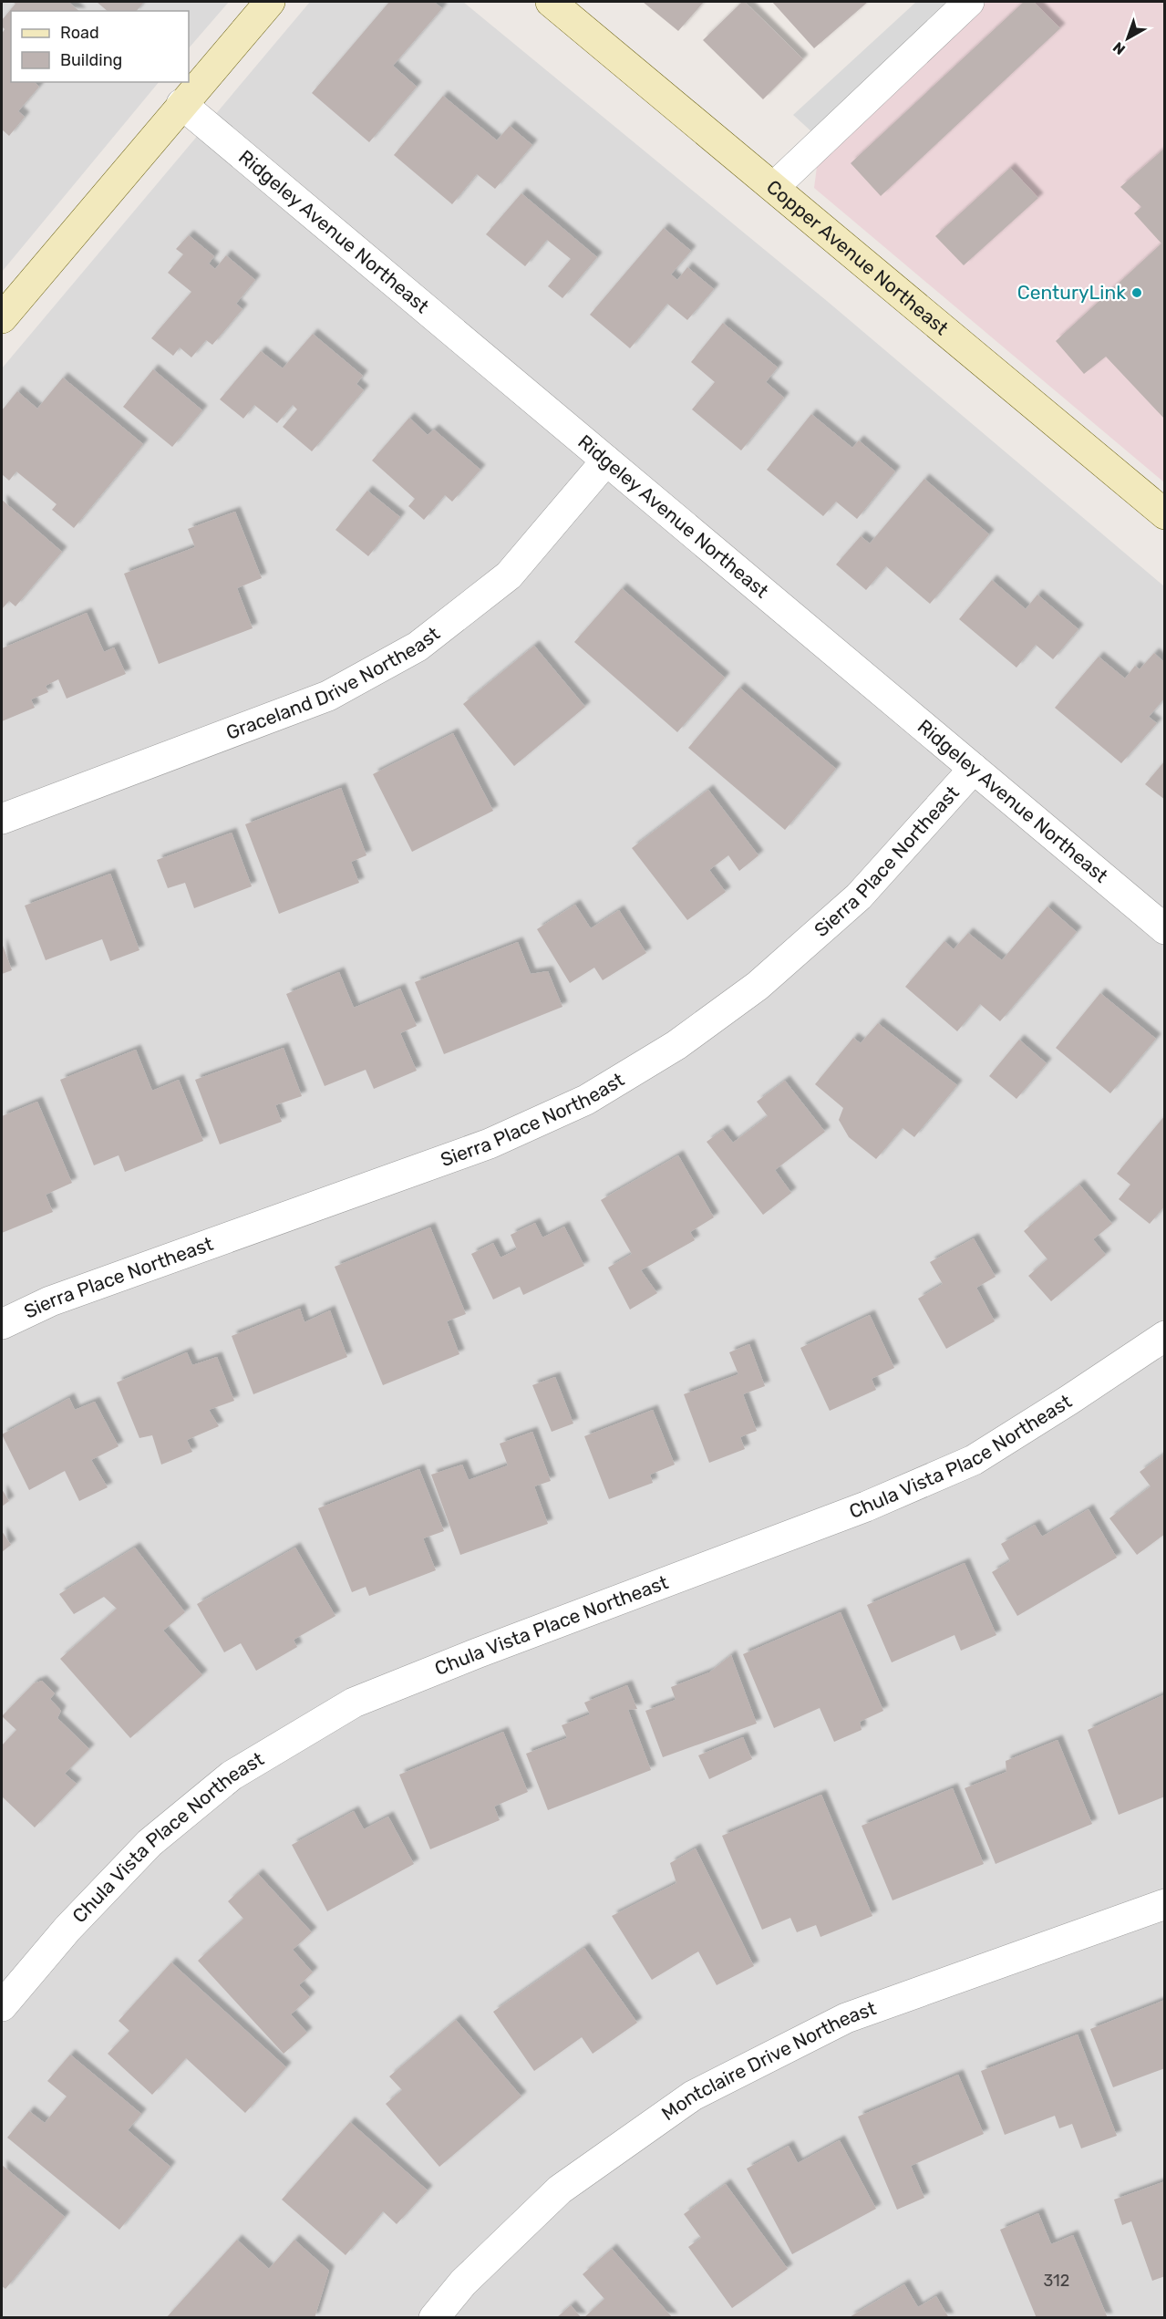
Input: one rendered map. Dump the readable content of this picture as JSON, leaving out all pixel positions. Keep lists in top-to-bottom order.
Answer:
{
  "streets": {
    "street": [
      "Ridgeley Avenue Northeast",
      "Copper Avenue Northeast",
      "Graceland Drive Northeast",
      "Sierra Place Northeast",
      "Chula Vista Place Northeast",
      "Montclaire Drive Northeast"
    ]
  },
  "crossings": [
    ["Ridgeley Avenue Northeast", "Graceland Drive Northeast"],
    ["Ridgeley Avenue Northeast", "Sierra Place Northeast"]
  ],
  "places": ["CenturyLink"],
  "house_numbers": ["312"],
  "legend": ["Road", "Building"],
  "north": "bottom left"
}
